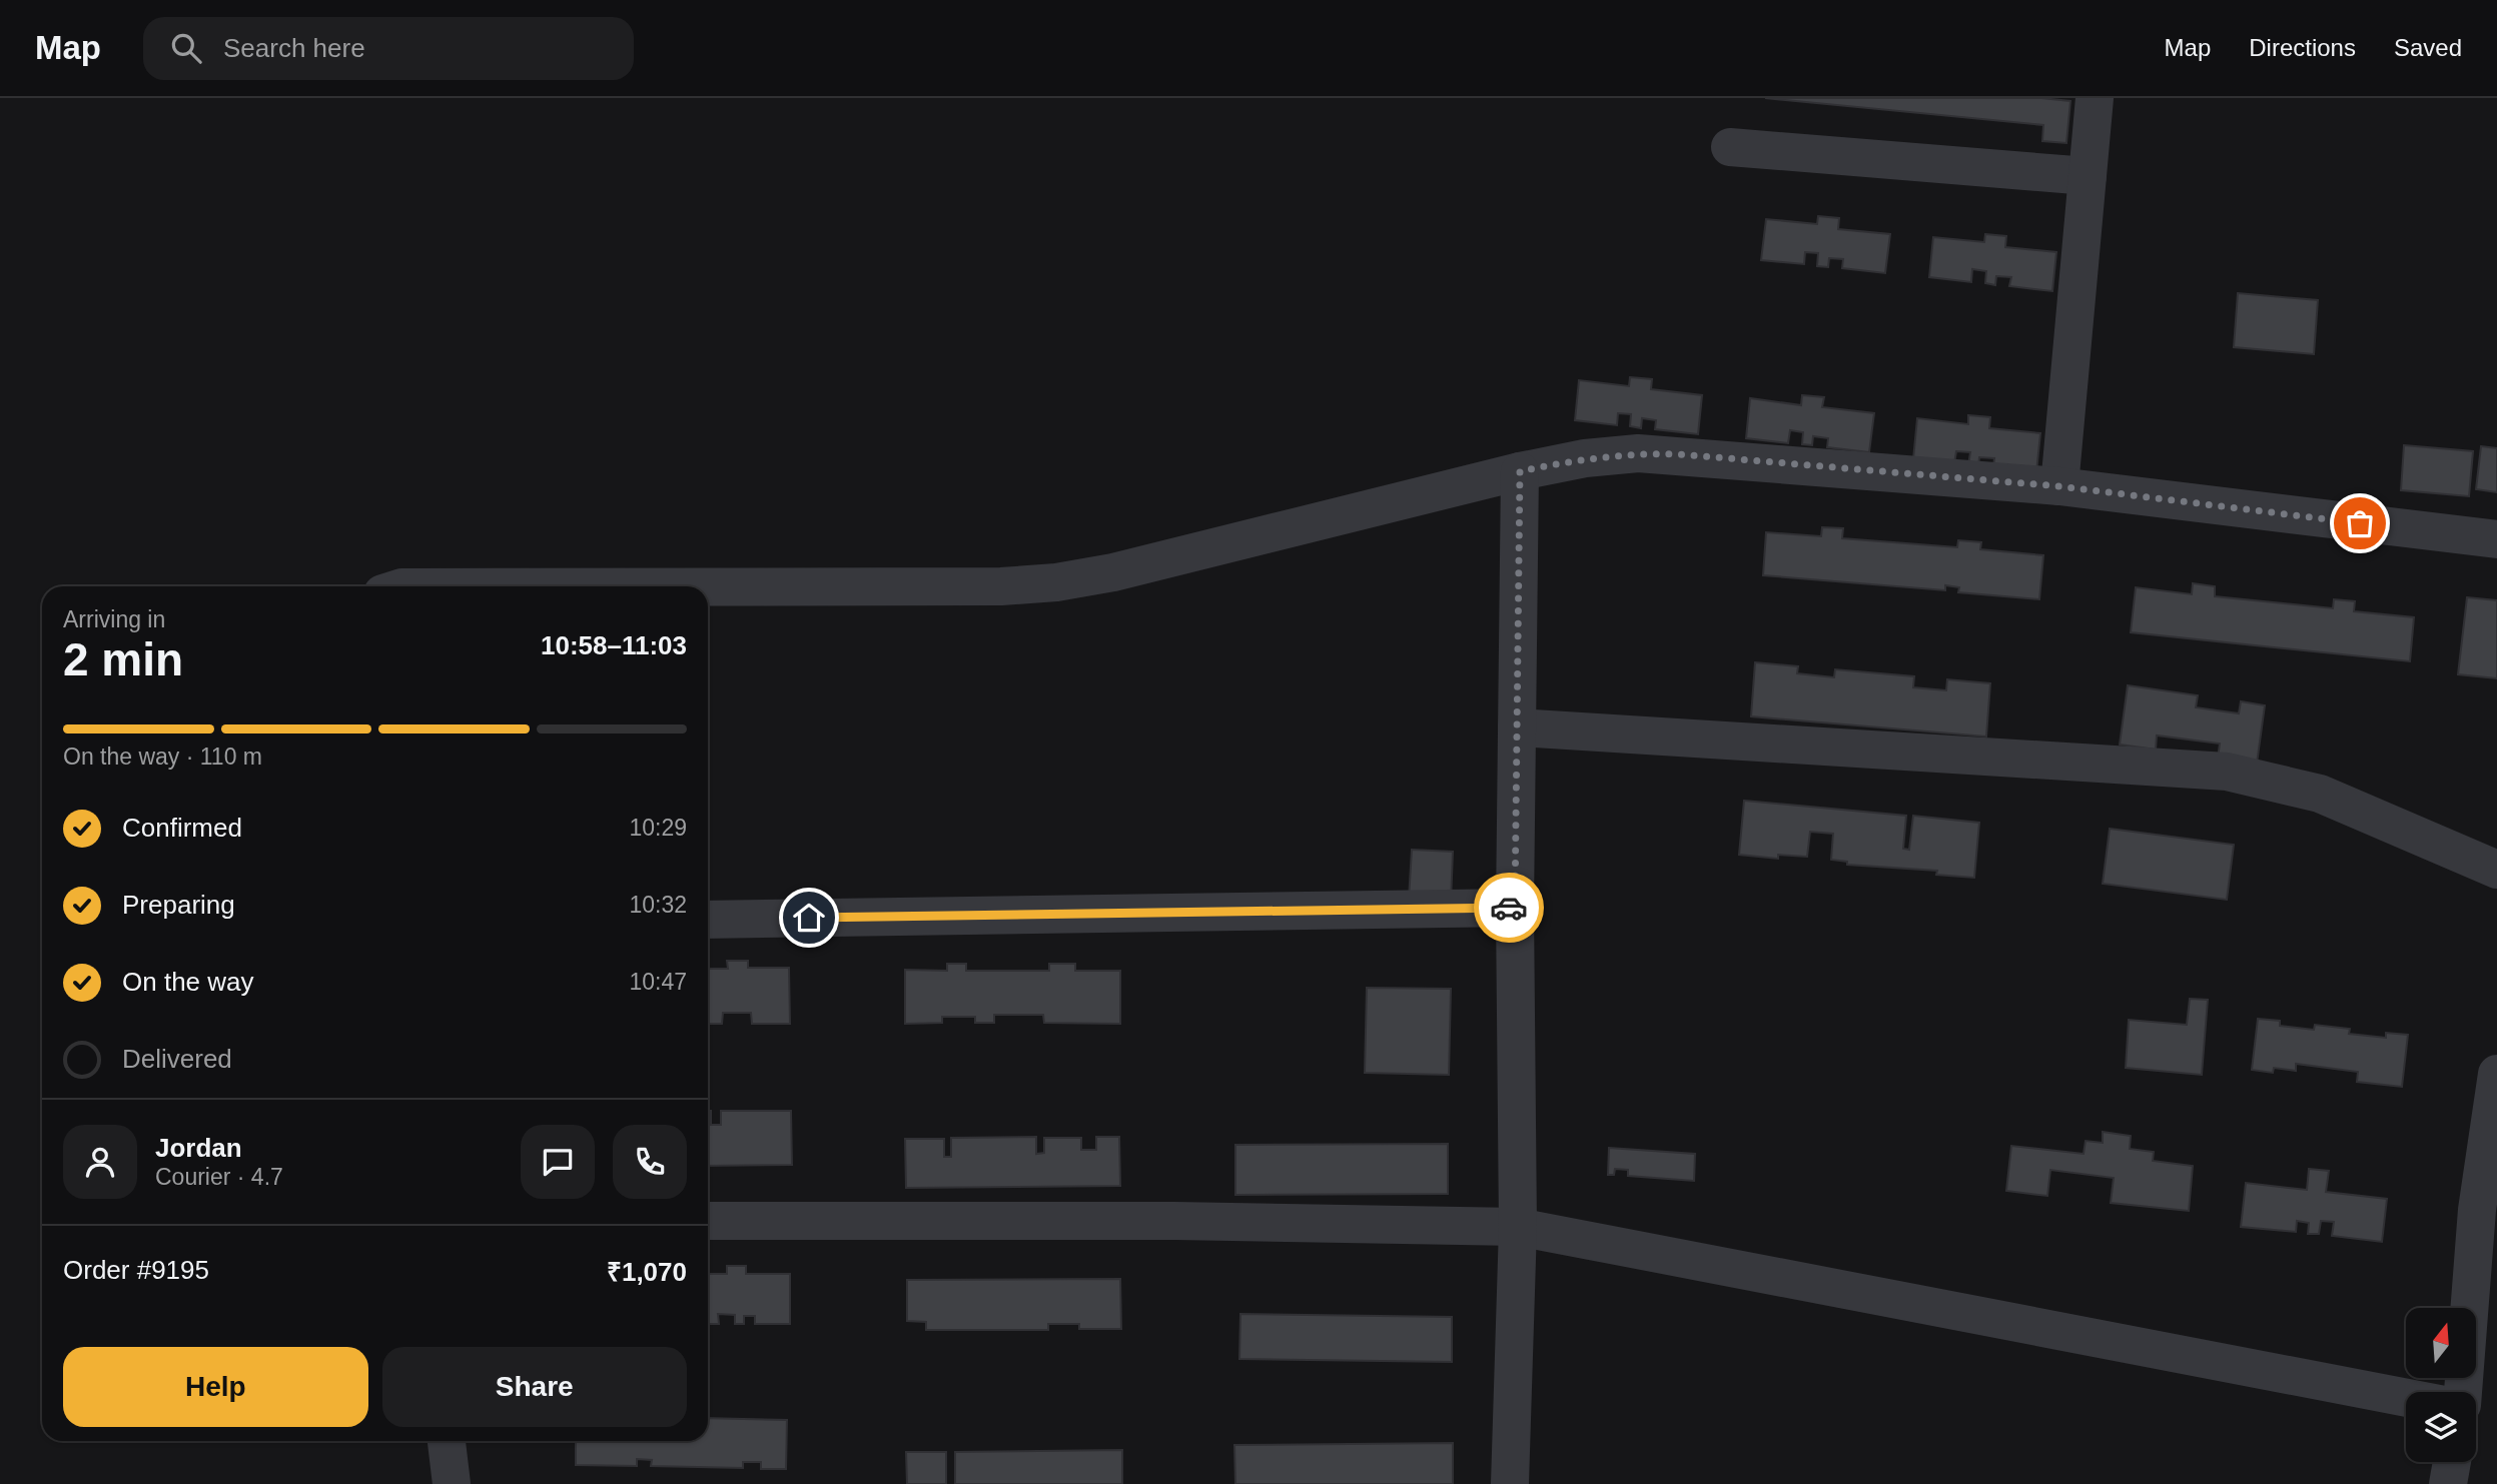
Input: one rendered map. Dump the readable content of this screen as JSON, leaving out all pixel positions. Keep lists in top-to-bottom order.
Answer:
{
  "north": "top",
  "page": {
    "header": "Map",
    "search": "Search here",
    "nav": ["Map", "Directions", "Saved"],
    "heading": ["2 min", "Arriving in", "10:58–11:03"],
    "panel": [
      "Jordan",
      "Courier · 4.7",
      "Order #9195",
      "₹1,070"
    ],
    "bar": "On the way · 110 m",
    "list": [
      ["Confirmed", "10:29"],
      ["Preparing", "10:32"],
      ["On the way", "10:47"],
      "Delivered"
    ],
    "buttons": ["Help", "Share"]
  }
}
